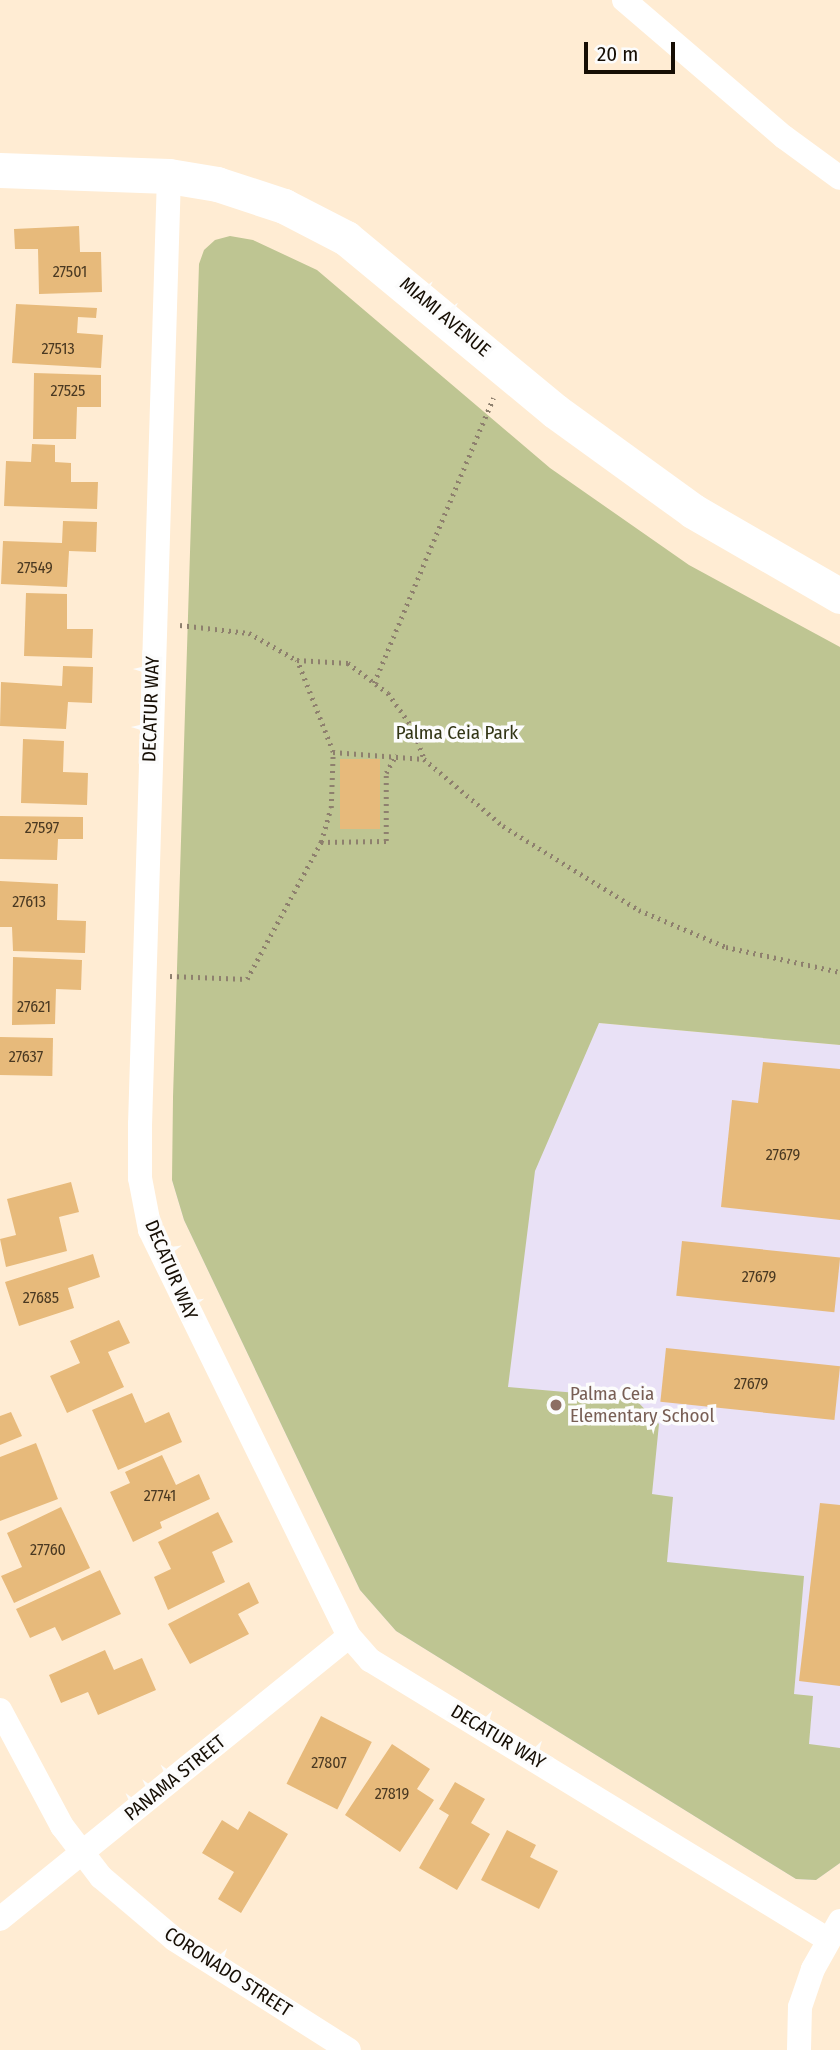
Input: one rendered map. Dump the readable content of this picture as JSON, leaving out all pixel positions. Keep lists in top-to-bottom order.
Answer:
{
  "streets": {
    "street": [
      "MIAMI AVENUE",
      "DECATUR WAY",
      "PANAMA STREET",
      "CORONADO STREET"
    ]
  },
  "crossings": [
    ["MIAMI AVENUE", "DECATUR WAY"],
    ["DECATUR WAY", "PANAMA STREET"],
    ["PANAMA STREET", "CORONADO STREET"]
  ],
  "parks": ["Palma Ceia Park"],
  "places": ["Palma Ceia Elementary School"],
  "house_numbers": [
    "27501",
    "27513",
    "27525",
    "27549",
    "27597",
    "27613",
    "27621",
    "27637",
    "27679",
    "27679",
    "27685",
    "27679",
    "27741",
    "27760",
    "27807",
    "27819"
  ],
  "scale_bar": "20 m"
}
